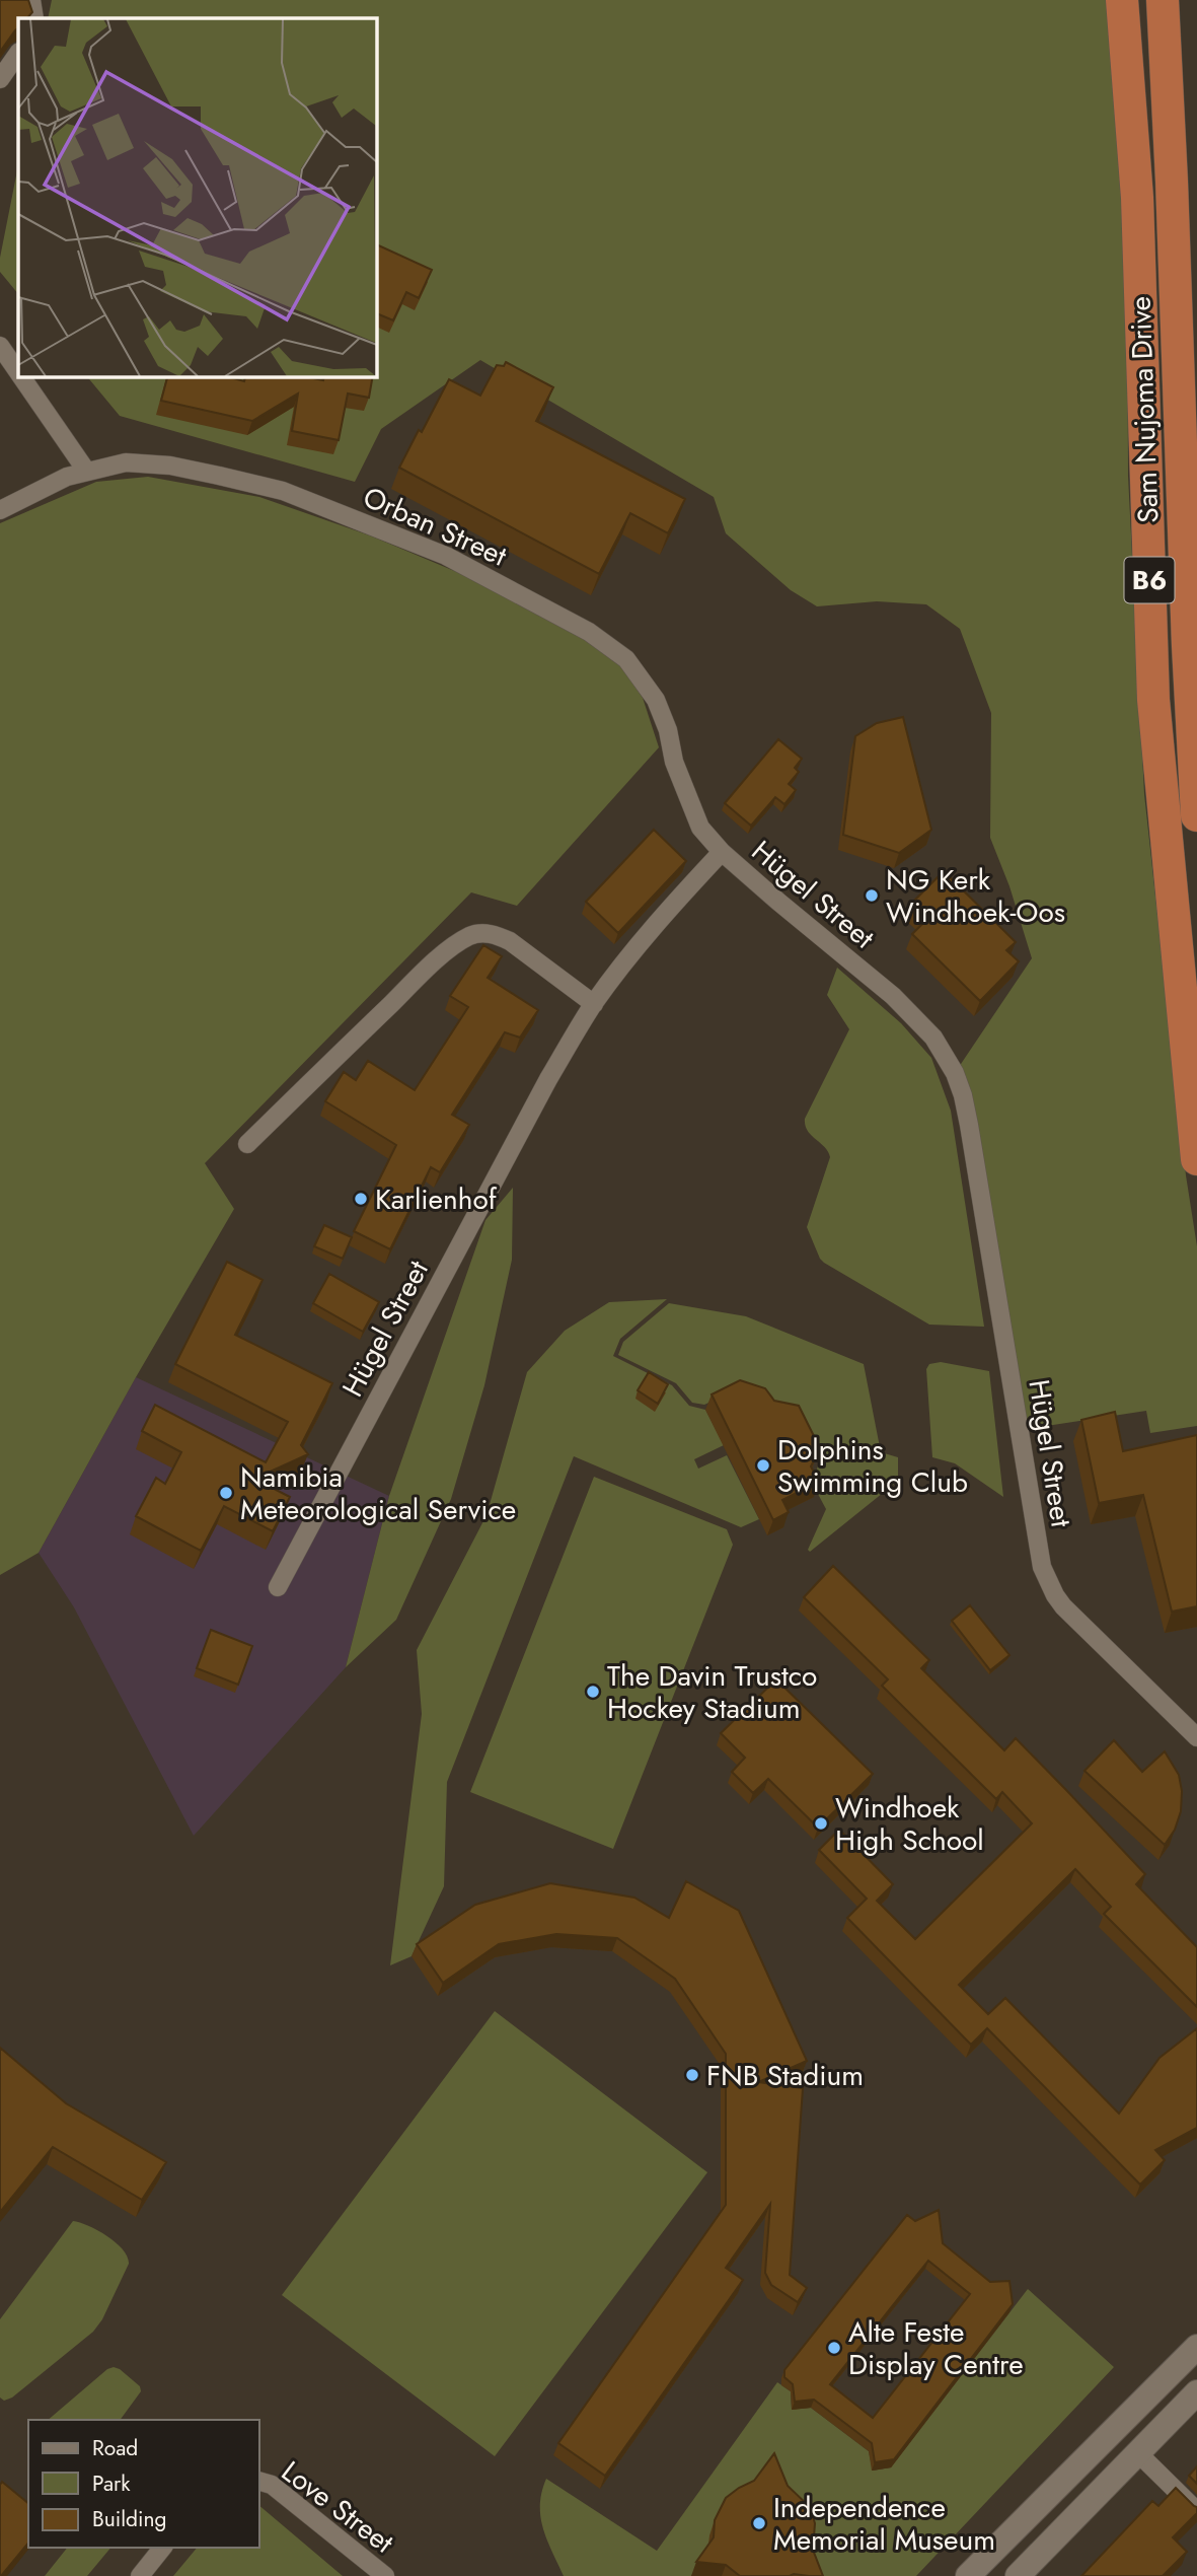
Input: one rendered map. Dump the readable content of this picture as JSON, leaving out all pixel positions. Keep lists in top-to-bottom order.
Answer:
{
  "streets": {
    "highway": ["Sam Nujoma Drive", "B6"],
    "street": ["Orban Street", "Hügel Street", "Love Street"]
  },
  "crossings": [
    ["Orban Street", "Hügel Street"]
  ],
  "places": [
    "NG Kerk Windhoek-Oos",
    "Karlienhof",
    "Dolphins Swimming Club",
    "Namibia Meteorological Service",
    "The Davin Trustco Hockey Stadium",
    "Windhoek High School",
    "FNB Stadium",
    "Alte Feste Display Centre",
    "Independence Memorial Museum"
  ],
  "legend": ["Road", "Park", "Building"]
}
